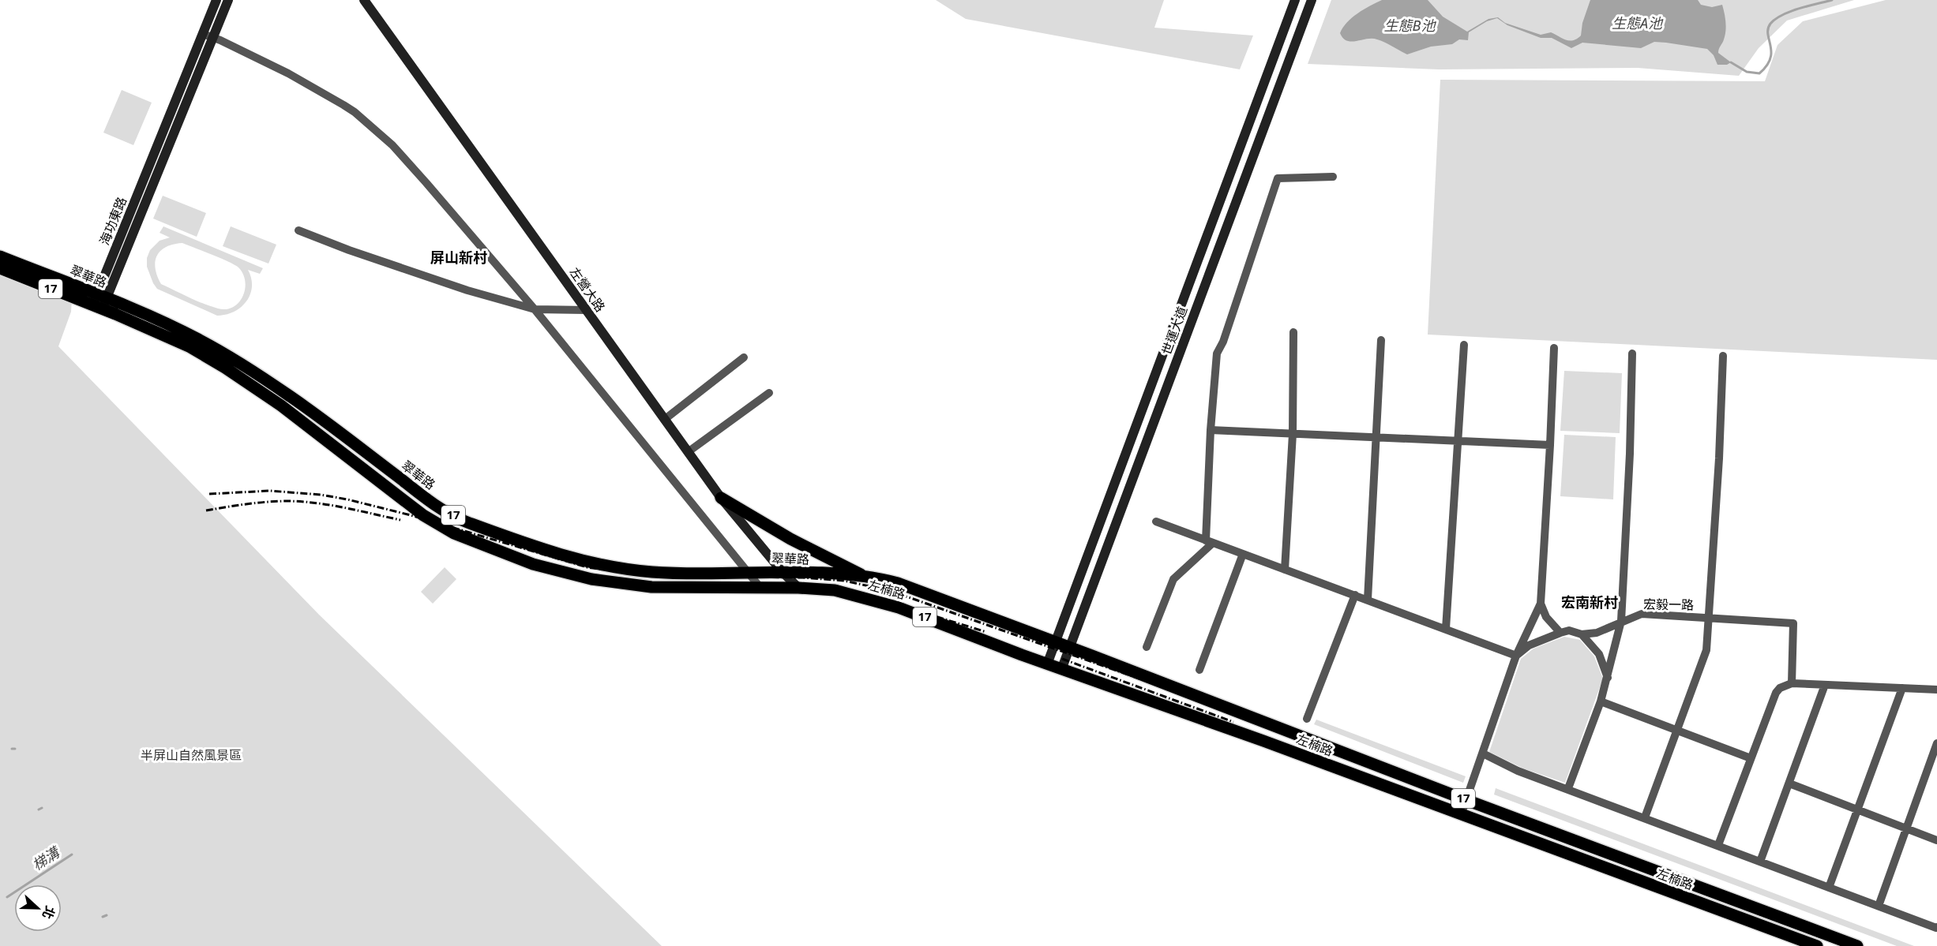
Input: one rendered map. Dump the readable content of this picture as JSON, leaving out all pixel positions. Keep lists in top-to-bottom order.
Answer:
{
  "streets": {
    "main road": ["翠華路", "17", "左楠路"],
    "street": [
      "海功東路",
      "左營大路",
      "世運大道",
      "宏毅一路"
    ]
  },
  "crossings": [
    ["海功東路", "翠華路"],
    ["翠華路", "左營大路"],
    ["翠華路", "左楠路"],
    ["左營大路", "左楠路"],
    ["世運大道", "左楠路"]
  ],
  "districts": ["屏山新村", "宏南新村"],
  "water": ["生態A池", "生態B池", "梯溝"],
  "parks": ["半屏山自然風景區"],
  "north": "right"
}
